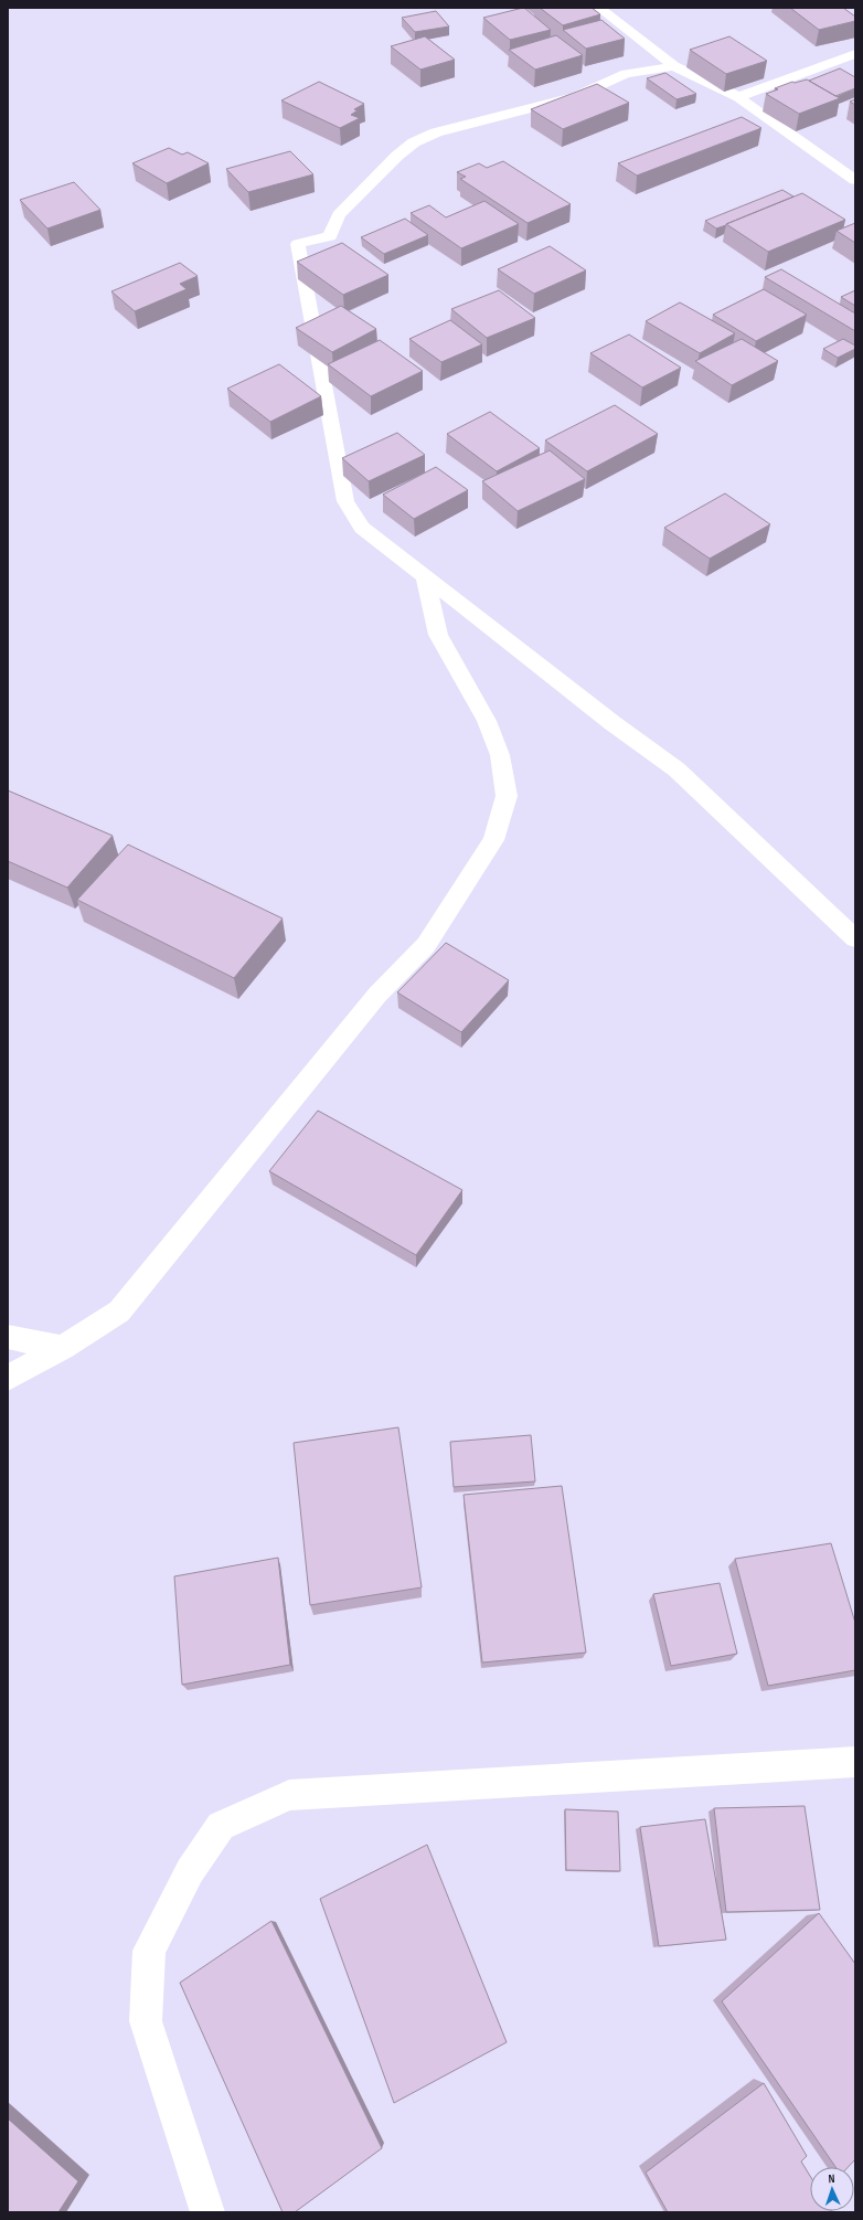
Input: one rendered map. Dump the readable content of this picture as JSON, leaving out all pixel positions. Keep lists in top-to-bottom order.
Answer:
{
  "north": "top"
}
